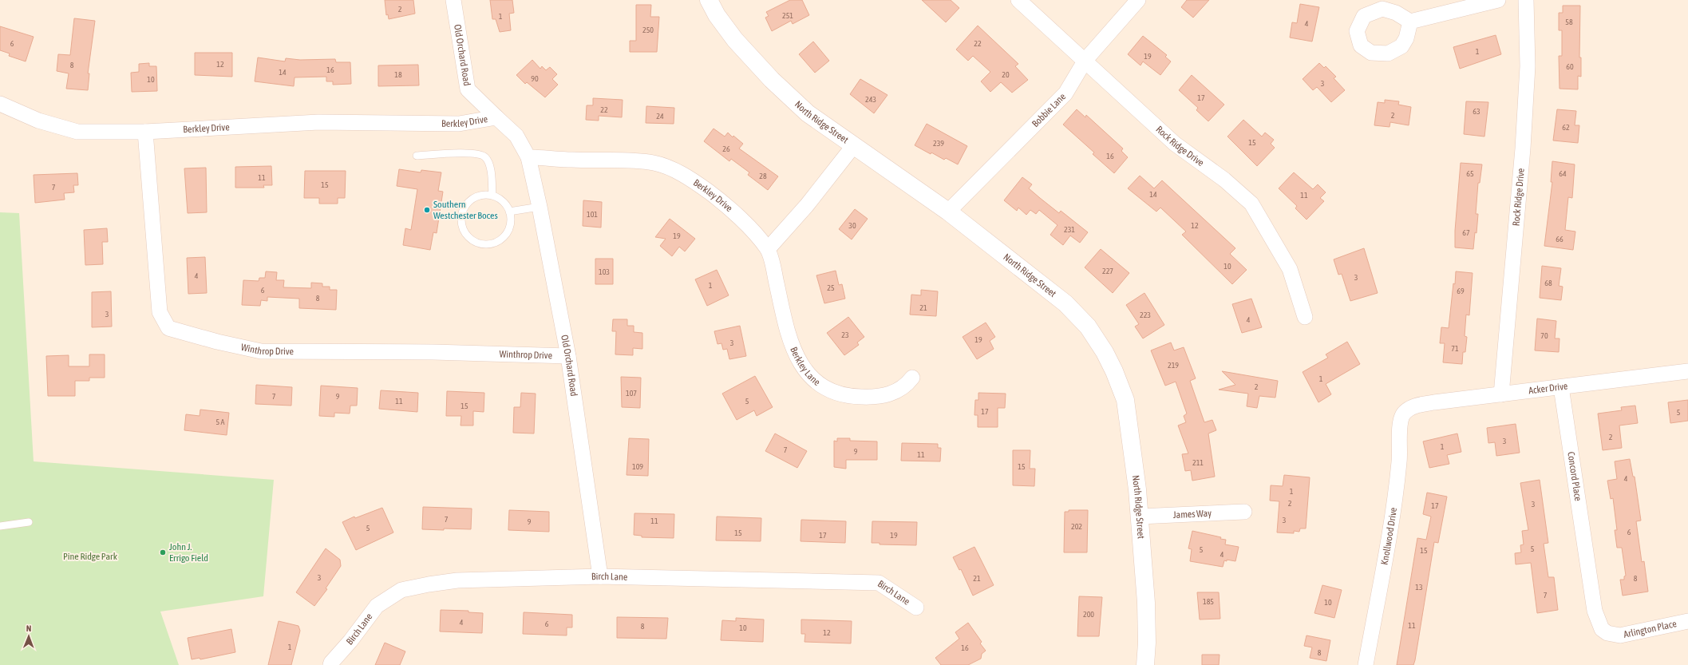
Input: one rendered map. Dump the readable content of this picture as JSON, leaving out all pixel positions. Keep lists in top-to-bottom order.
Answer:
{
  "streets": {
    "street": [
      "Old Orchard Road",
      "Bobbie Lane",
      "Berkley Drive",
      "North Ridge Street",
      "Rock Ridge Drive",
      "Winthrop Drive",
      "Berkley Lane",
      "Acker Drive",
      "Concord Place",
      "James Way",
      "Knollwood Drive",
      "Birch Lane",
      "Arlington Place"
    ]
  },
  "crossings": [
    ["Old Orchard Road", "Berkley Drive"],
    ["Old Orchard Road", "Winthrop Drive"],
    ["Old Orchard Road", "Birch Lane"],
    ["Bobbie Lane", "North Ridge Street"],
    ["Bobbie Lane", "Rock Ridge Drive"],
    ["Berkley Drive", "Winthrop Drive"],
    ["Berkley Drive", "Berkley Lane"],
    ["North Ridge Street", "James Way"],
    ["Rock Ridge Drive", "Acker Drive"],
    ["Acker Drive", "Concord Place"],
    ["Acker Drive", "Knollwood Drive"],
    ["Concord Place", "Arlington Place"]
  ],
  "parks": ["Pine Ridge Park"],
  "places": ["Southern Westchester Boces", "John J. Errigo Field"],
  "house_numbers": [
    "2",
    "251",
    "1",
    "58",
    "4",
    "250",
    "6",
    "22",
    "1",
    "19",
    "12",
    "8",
    "60",
    "16",
    "14",
    "18",
    "20",
    "90",
    "10",
    "3",
    "17",
    "243",
    "22",
    "63",
    "2",
    "24",
    "62",
    "15",
    "239",
    "26",
    "16",
    "65",
    "64",
    "28",
    "11",
    "15",
    "7",
    "14",
    "11",
    "101",
    "30",
    "12",
    "231",
    "67",
    "19",
    "66",
    "10",
    "227",
    "103",
    "4",
    "3",
    "68",
    "1",
    "25",
    "6",
    "69",
    "8",
    "21",
    "3",
    "223",
    "4",
    "23",
    "70",
    "19",
    "3",
    "71",
    "219",
    "1",
    "2",
    "107",
    "7",
    "9",
    "11",
    "5",
    "15",
    "17",
    "5",
    "5 A",
    "2",
    "3",
    "1",
    "7",
    "9",
    "11",
    "211",
    "109",
    "15",
    "4",
    "1",
    "2",
    "3",
    "17",
    "7",
    "3",
    "11",
    "9",
    "202",
    "5",
    "6",
    "15",
    "17",
    "19",
    "5",
    "5",
    "15",
    "4",
    "3",
    "21",
    "8",
    "13",
    "7",
    "185",
    "10",
    "200",
    "4",
    "6",
    "11",
    "8",
    "10",
    "12",
    "1",
    "16",
    "8"
  ],
  "north": "top"
}
